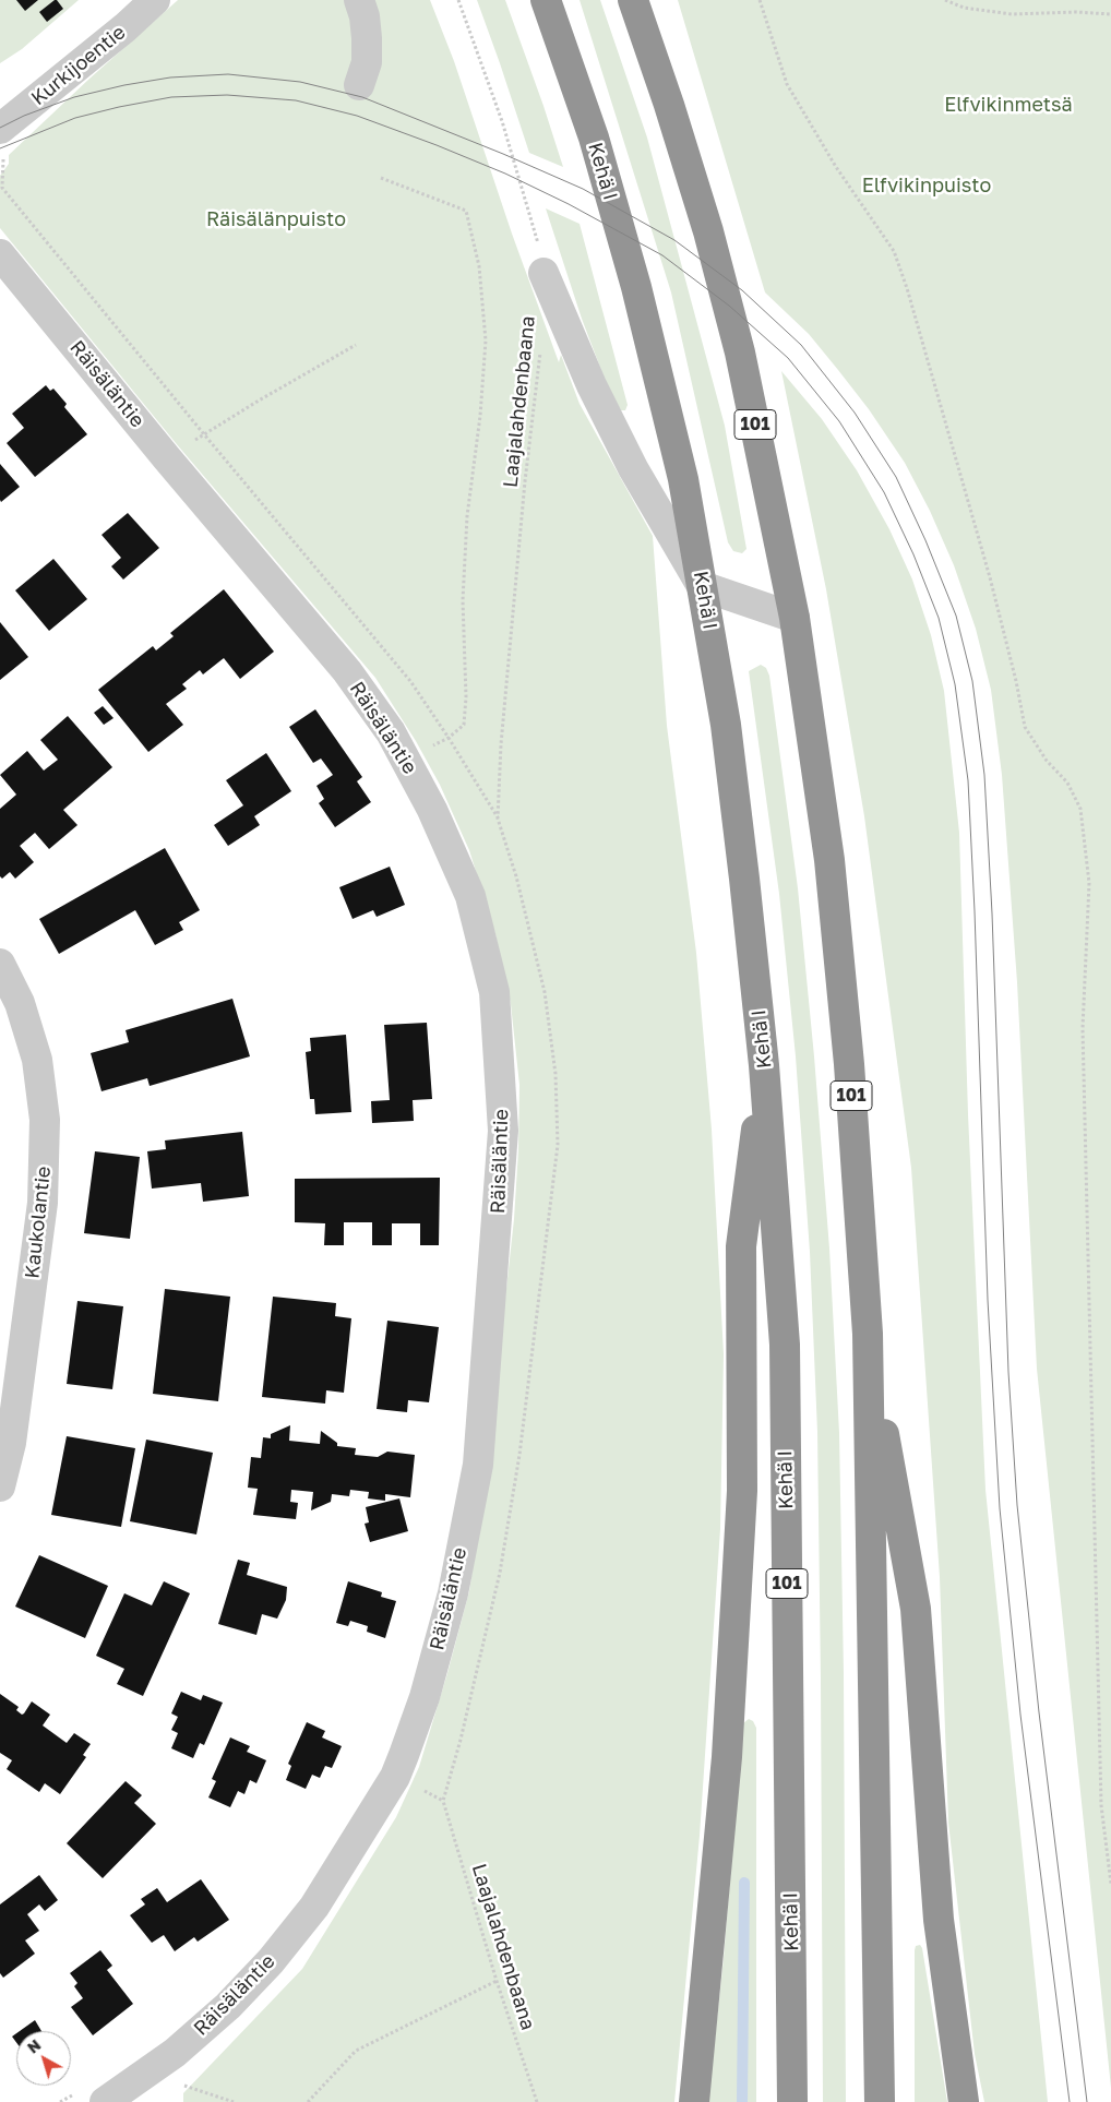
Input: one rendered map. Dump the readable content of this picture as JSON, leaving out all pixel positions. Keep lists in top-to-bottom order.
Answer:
{
  "streets": {
    "highway": ["Kehä I", "101"],
    "street": ["Kurkijoentie", "Räisäläntie", "Kaukolantie"],
    "path": ["Laajalahdenbaana"]
  },
  "parks": ["Elfvikinmetsä", "Elfvikinpuisto", "Räisälänpuisto"],
  "north": "top left"
}
